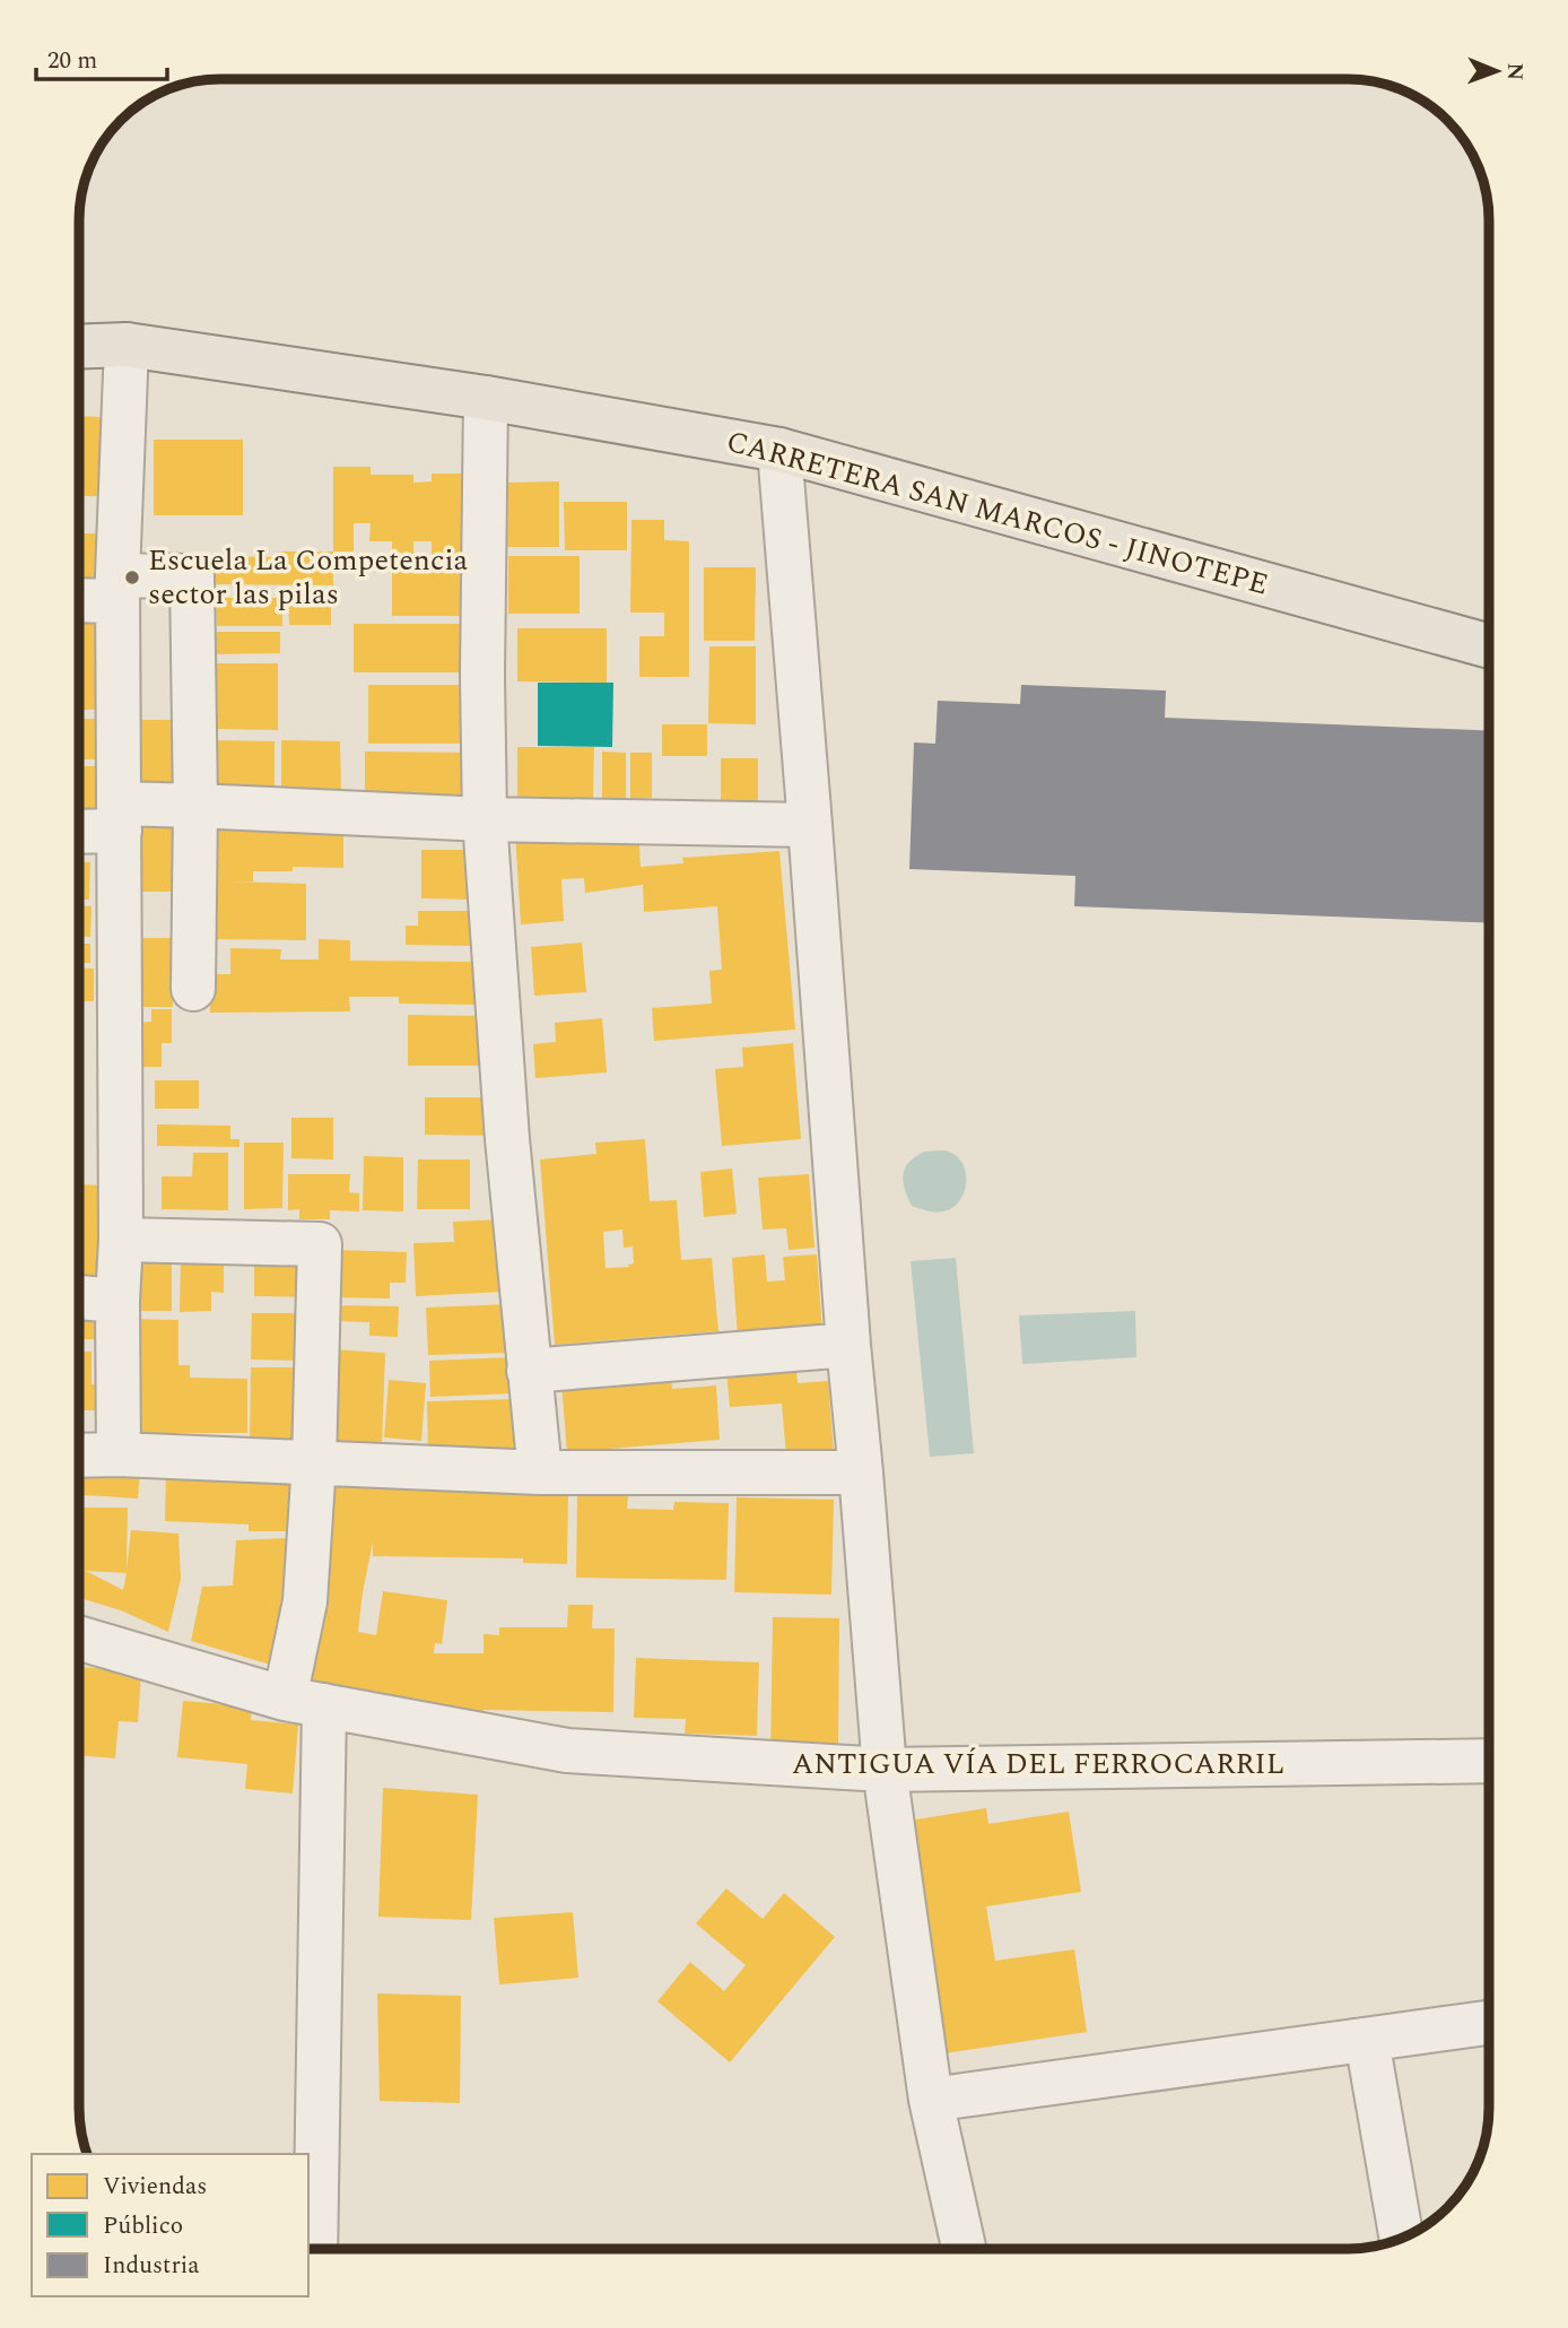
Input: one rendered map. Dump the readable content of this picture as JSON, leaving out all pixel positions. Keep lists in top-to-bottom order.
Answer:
{
  "streets": {
    "main road": ["CARRETERA SAN MARCOS - JINOTEPE"],
    "street": ["ANTIGUA VÍA DEL FERROCARRIL"]
  },
  "places": ["Escuela La Competencia sector las pilas"],
  "legend": ["Viviendas", "Público", "Industria"],
  "scale_bar": "20 m",
  "north": "right"
}
